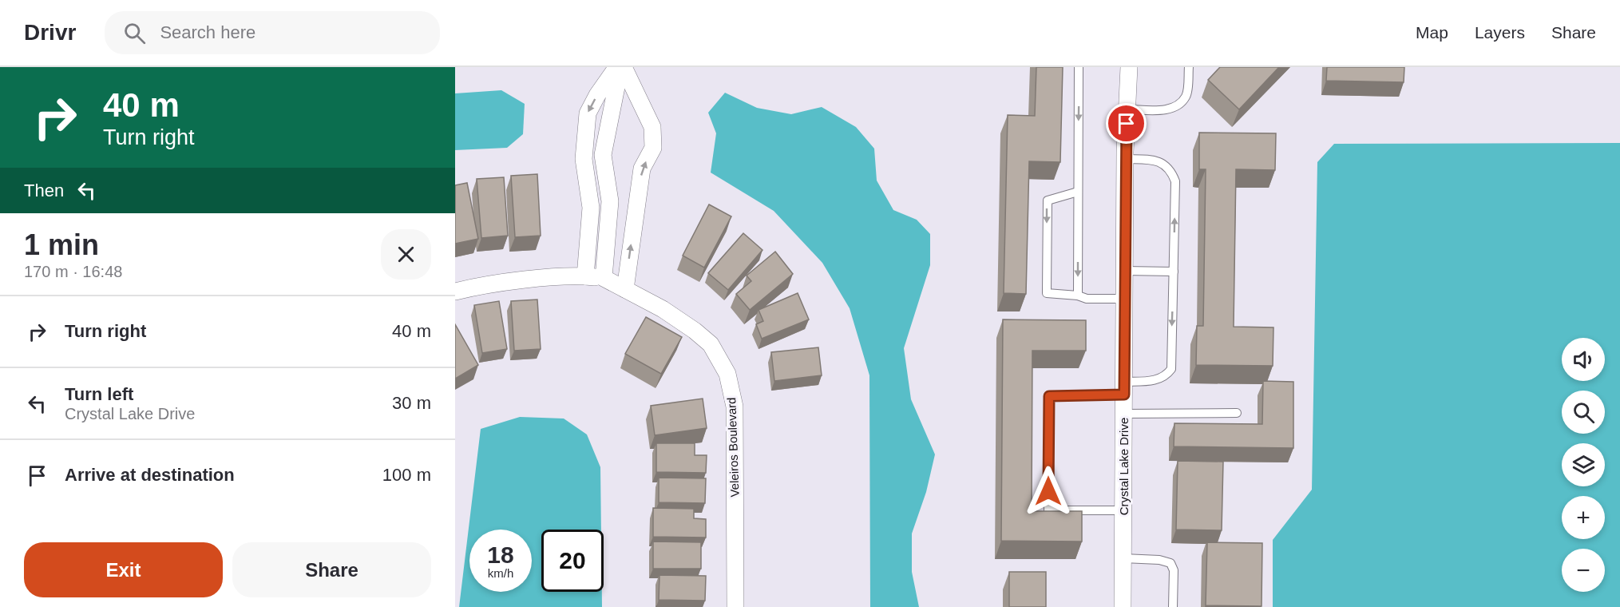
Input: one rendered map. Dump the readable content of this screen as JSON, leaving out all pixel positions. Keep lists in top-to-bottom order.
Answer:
{
  "streets": {
    "street": ["Veleiros Boulevard", "Crystal Lake Drive"]
  },
  "page": {
    "header": "Drivr",
    "search": "Search here",
    "nav": ["Map", "Layers", "Share"],
    "turn": ["40 m", "Turn right"],
    "then": "Then",
    "heading": ["1 min", "170 m · 16:48"],
    "list": [
      {
        "name": "Turn right",
        "value": "40 m"
      },
      {
        "name": "Turn left",
        "note": "Crystal Lake Drive",
        "value": "30 m"
      },
      {
        "name": "Arrive at destination",
        "value": "100 m"
      }
    ],
    "map_buttons": ["+", "−"],
    "speed": "18 km/h",
    "limit": "20",
    "buttons": ["Exit", "Share"]
  }
}
